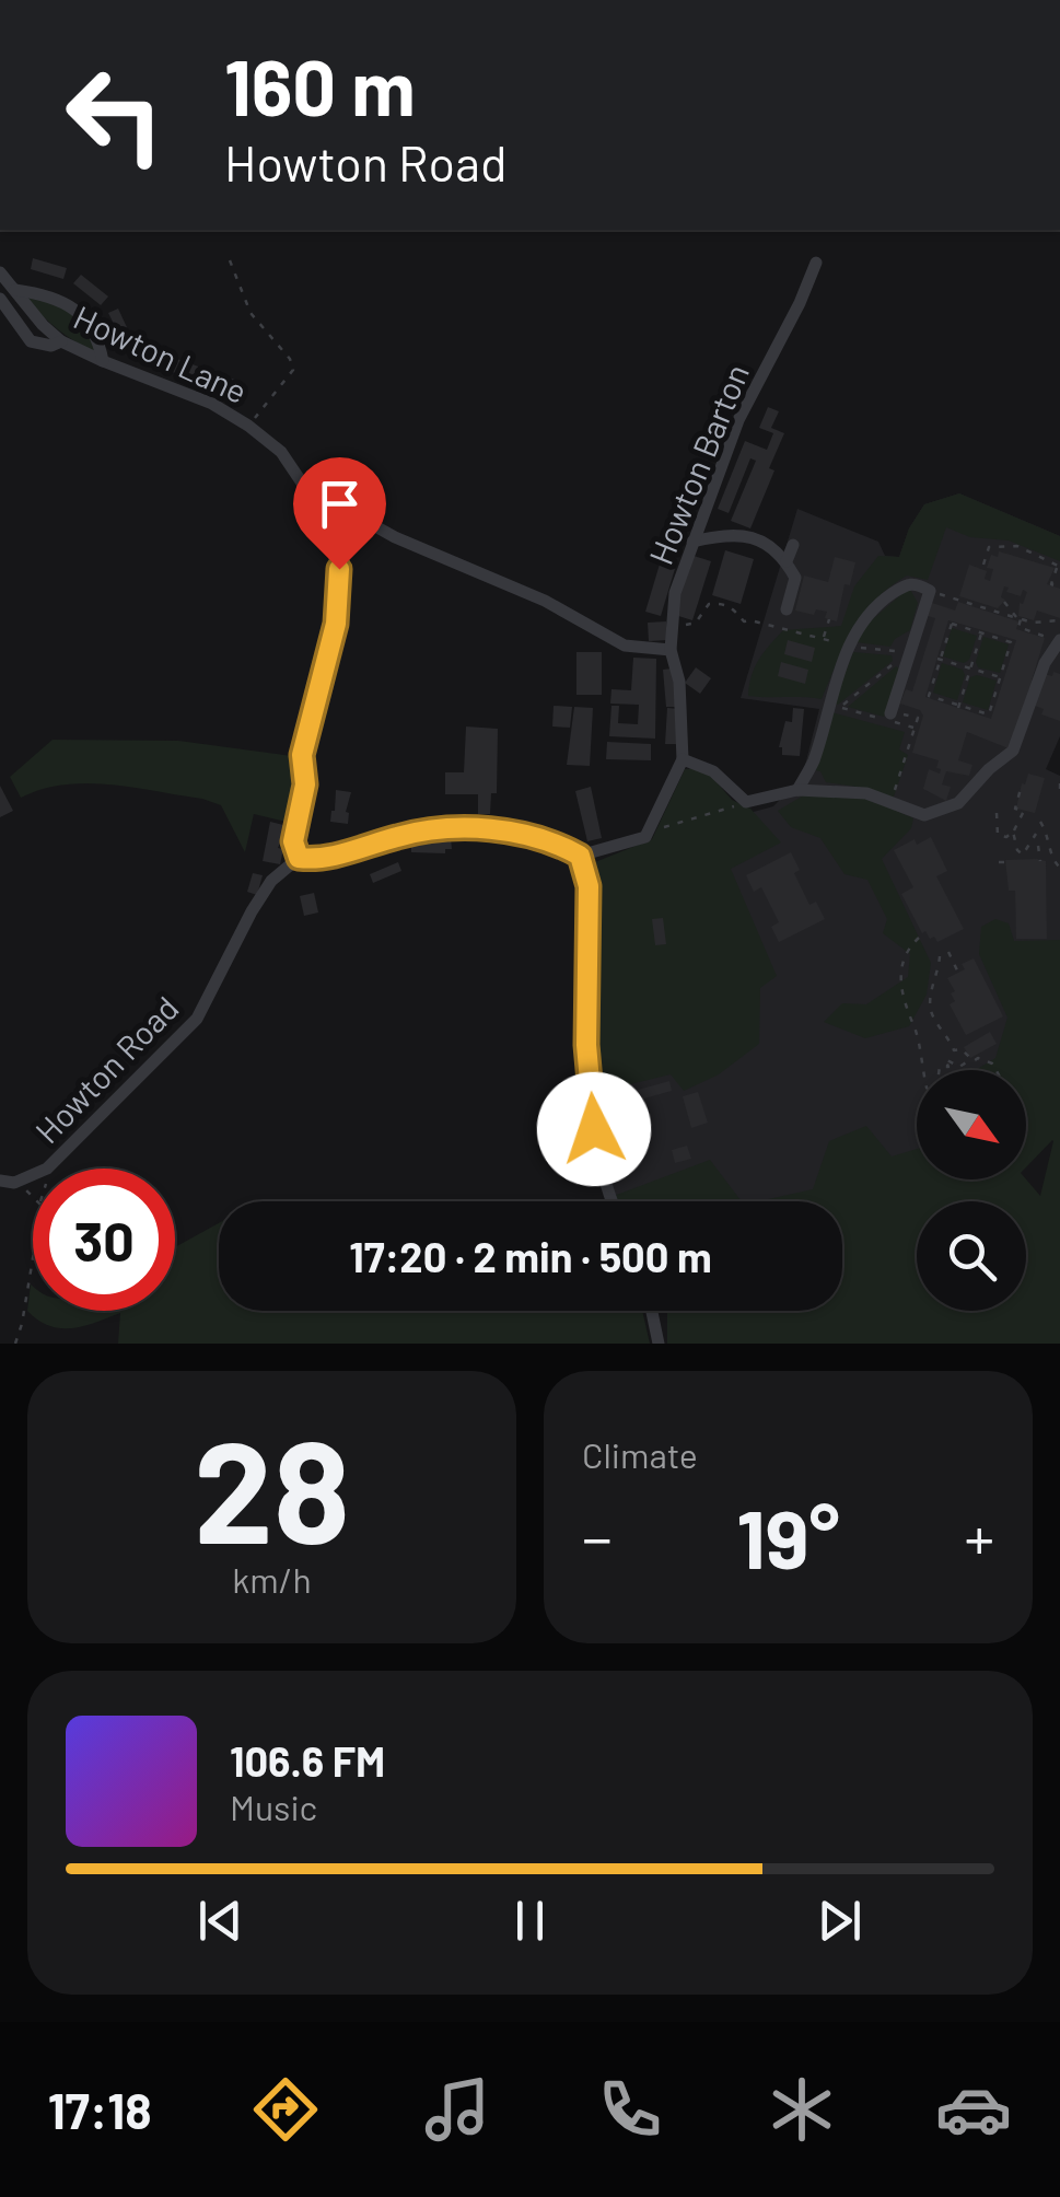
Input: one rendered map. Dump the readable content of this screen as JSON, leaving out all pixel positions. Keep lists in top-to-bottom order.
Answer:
{
  "streets": {
    "street": ["Howton Lane", "Howton Barton", "Howton Road"]
  },
  "crossings": [
    ["Howton Lane", "Howton Road"]
  ],
  "north": "bottom right",
  "page": {
    "turn": ["160 m", "Howton Road"],
    "limit": "30",
    "trip": "17:20 · 2 min · 500 m",
    "tile": [
      ["28", "km/h"],
      "Climate"
    ],
    "heat": ["−", "19°", "+"],
    "song": ["106.6 FM", "Music"],
    "tabs": "17:18"
  }
}
